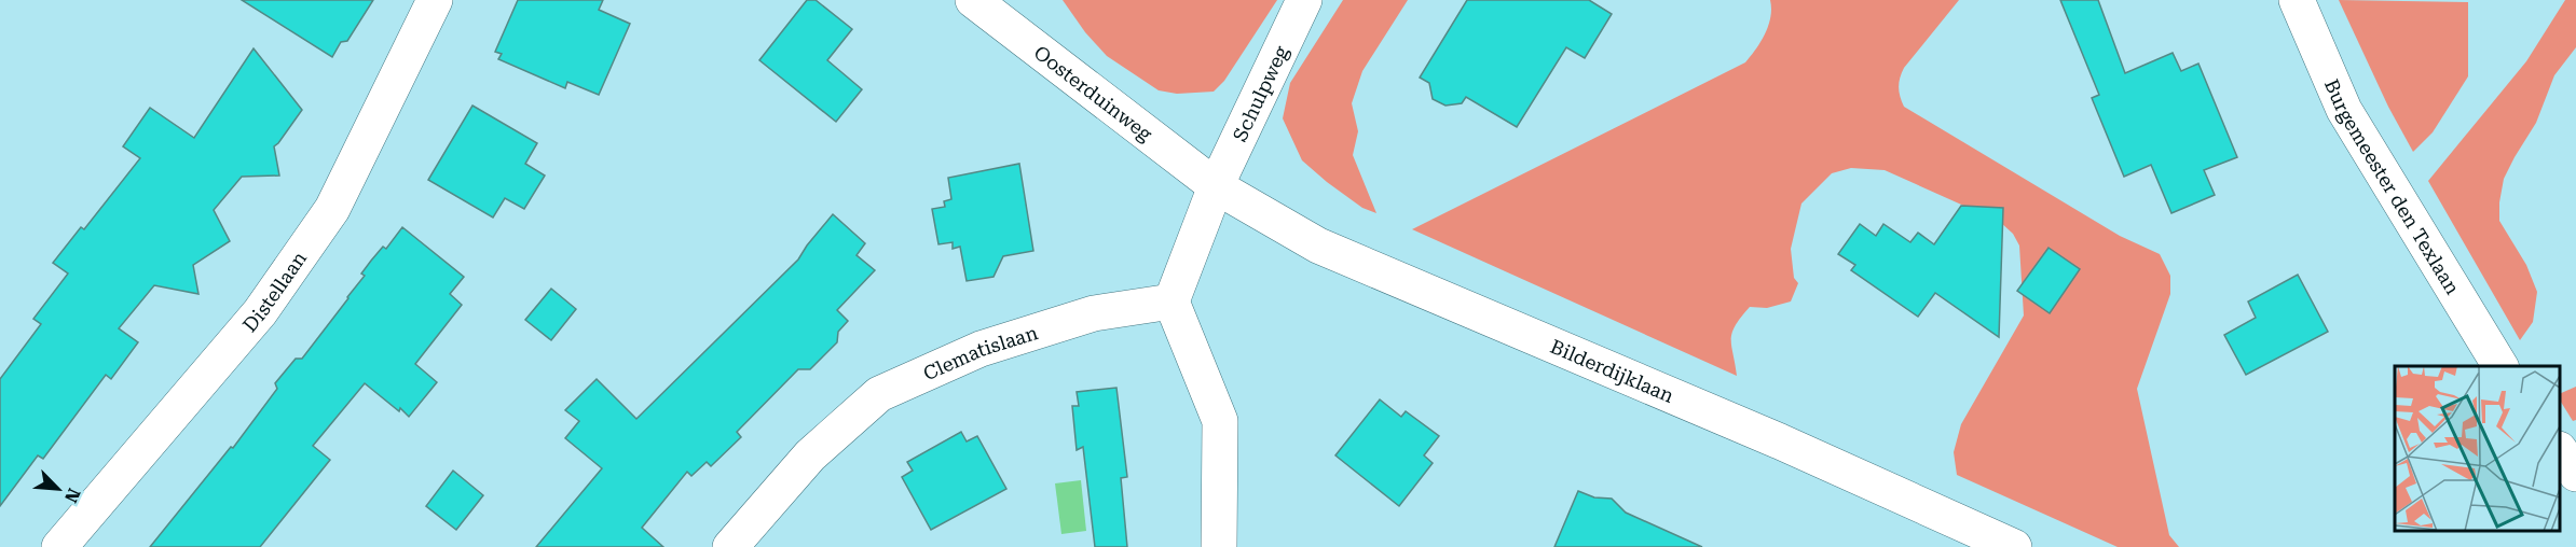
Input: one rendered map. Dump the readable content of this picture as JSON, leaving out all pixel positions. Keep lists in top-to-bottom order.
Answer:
{
  "streets": {
    "street": [
      "Oosterduinweg",
      "Schulpweg",
      "Burgemeester den Texlaan",
      "Distellaan",
      "Clematislaan",
      "Bilderdijklaan"
    ]
  },
  "crossings": [
    ["Oosterduinweg", "Schulpweg"],
    ["Oosterduinweg", "Bilderdijklaan"],
    ["Schulpweg", "Bilderdijklaan"]
  ],
  "north": "bottom right"
}
